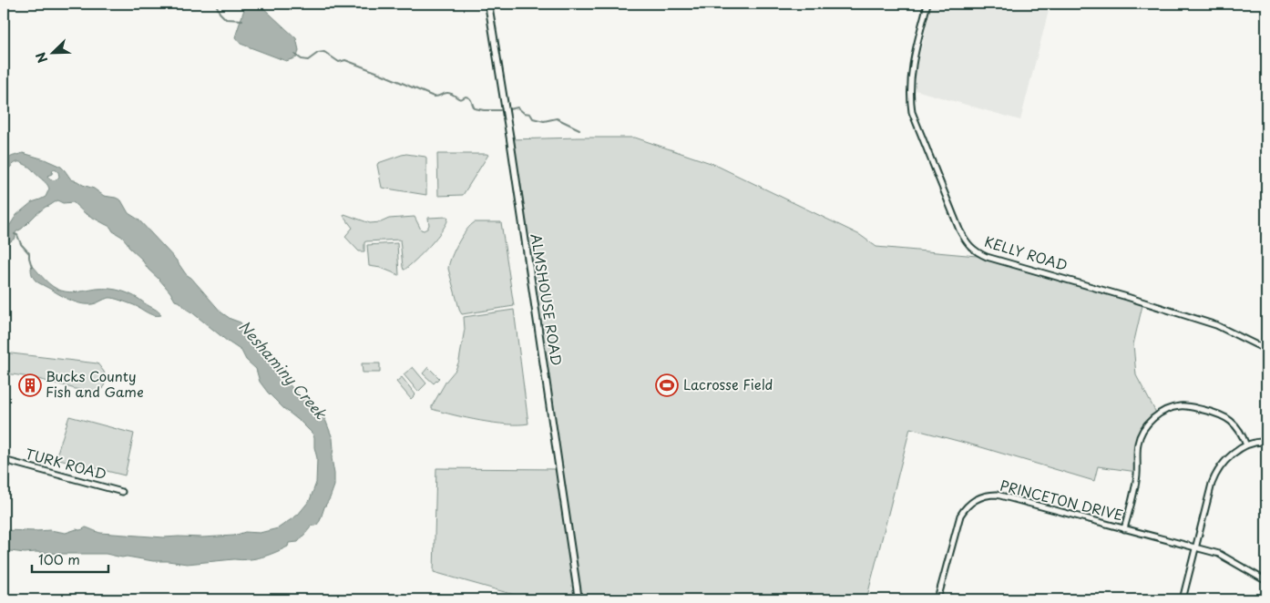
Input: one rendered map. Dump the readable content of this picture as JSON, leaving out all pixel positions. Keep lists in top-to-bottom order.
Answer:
{
  "streets": {
    "street": [
      "KELLY ROAD",
      "ALMSHOUSE ROAD",
      "TURK ROAD",
      "PRINCETON DRIVE"
    ]
  },
  "water": ["Neshaminy Creek"],
  "places": {
    "building": ["Bucks County Fish and Game"],
    "sports": ["Lacrosse Field"]
  },
  "scale_bar": "100 m",
  "north": "bottom left"
}
